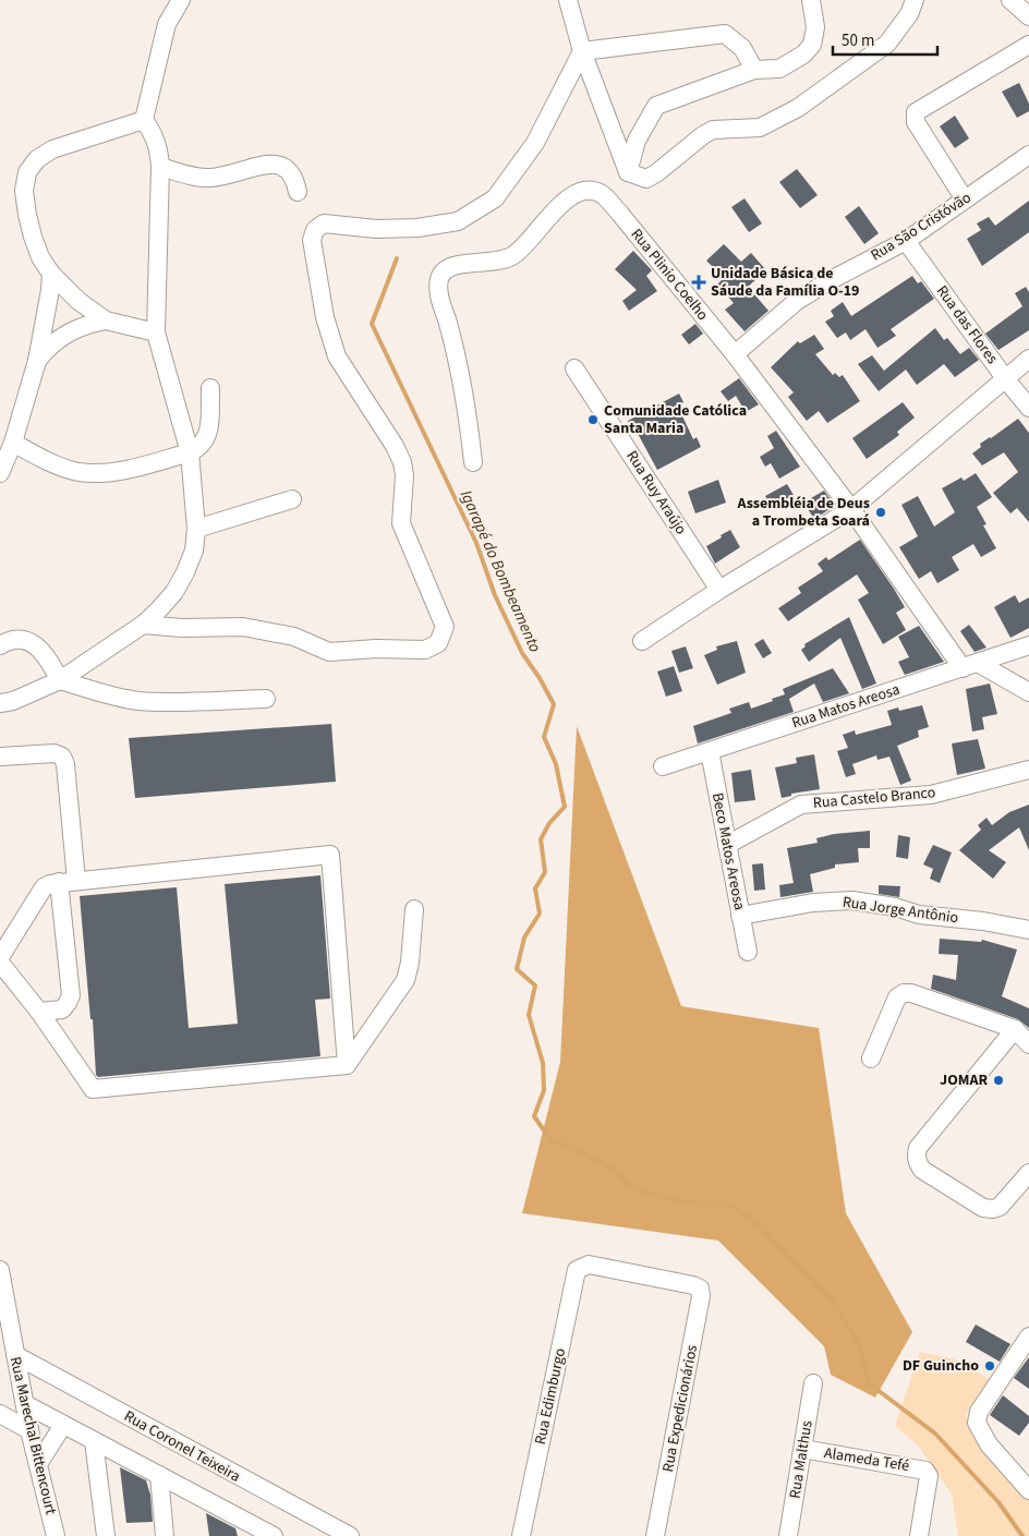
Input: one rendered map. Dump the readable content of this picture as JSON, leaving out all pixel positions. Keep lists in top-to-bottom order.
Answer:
{
  "streets": {
    "street": [
      "Rua São Cristóvão",
      "Rua Plinio Coelho",
      "Rua das Flores",
      "Rua Ruy Araújo",
      "Rua Matos Areosa",
      "Rua Castelo Branco",
      "Beco Matos Areosa",
      "Rua Jorge Antônio",
      "Rua Edimburgo",
      "Rua Expedicionários",
      "Rua Marechal Bittencourt",
      "Rua Coronel Teixeira",
      "Rua Malthus",
      "Alameda Tefé"
    ]
  },
  "crossings": [
    ["Rua São Cristóvão", "Rua Plinio Coelho"],
    ["Rua São Cristóvão", "Rua das Flores"],
    ["Rua Plinio Coelho", "Rua Matos Areosa"],
    ["Rua Matos Areosa", "Beco Matos Areosa"],
    ["Rua Castelo Branco", "Beco Matos Areosa"],
    ["Beco Matos Areosa", "Rua Jorge Antônio"],
    ["Rua Edimburgo", "Rua Expedicionários"],
    ["Rua Marechal Bittencourt", "Rua Coronel Teixeira"],
    ["Rua Malthus", "Alameda Tefé"]
  ],
  "water": ["Igarapé do Bombeamento"],
  "places": {
    "health": ["Unidade Básica de Sáude da Família O-19"],
    "other": [
      "Comunidade Católica Santa Maria",
      "Assembléia de Deus a Trombeta Soará",
      "JOMAR",
      "DF Guincho"
    ]
  },
  "scale_bar": "50 m"
}
